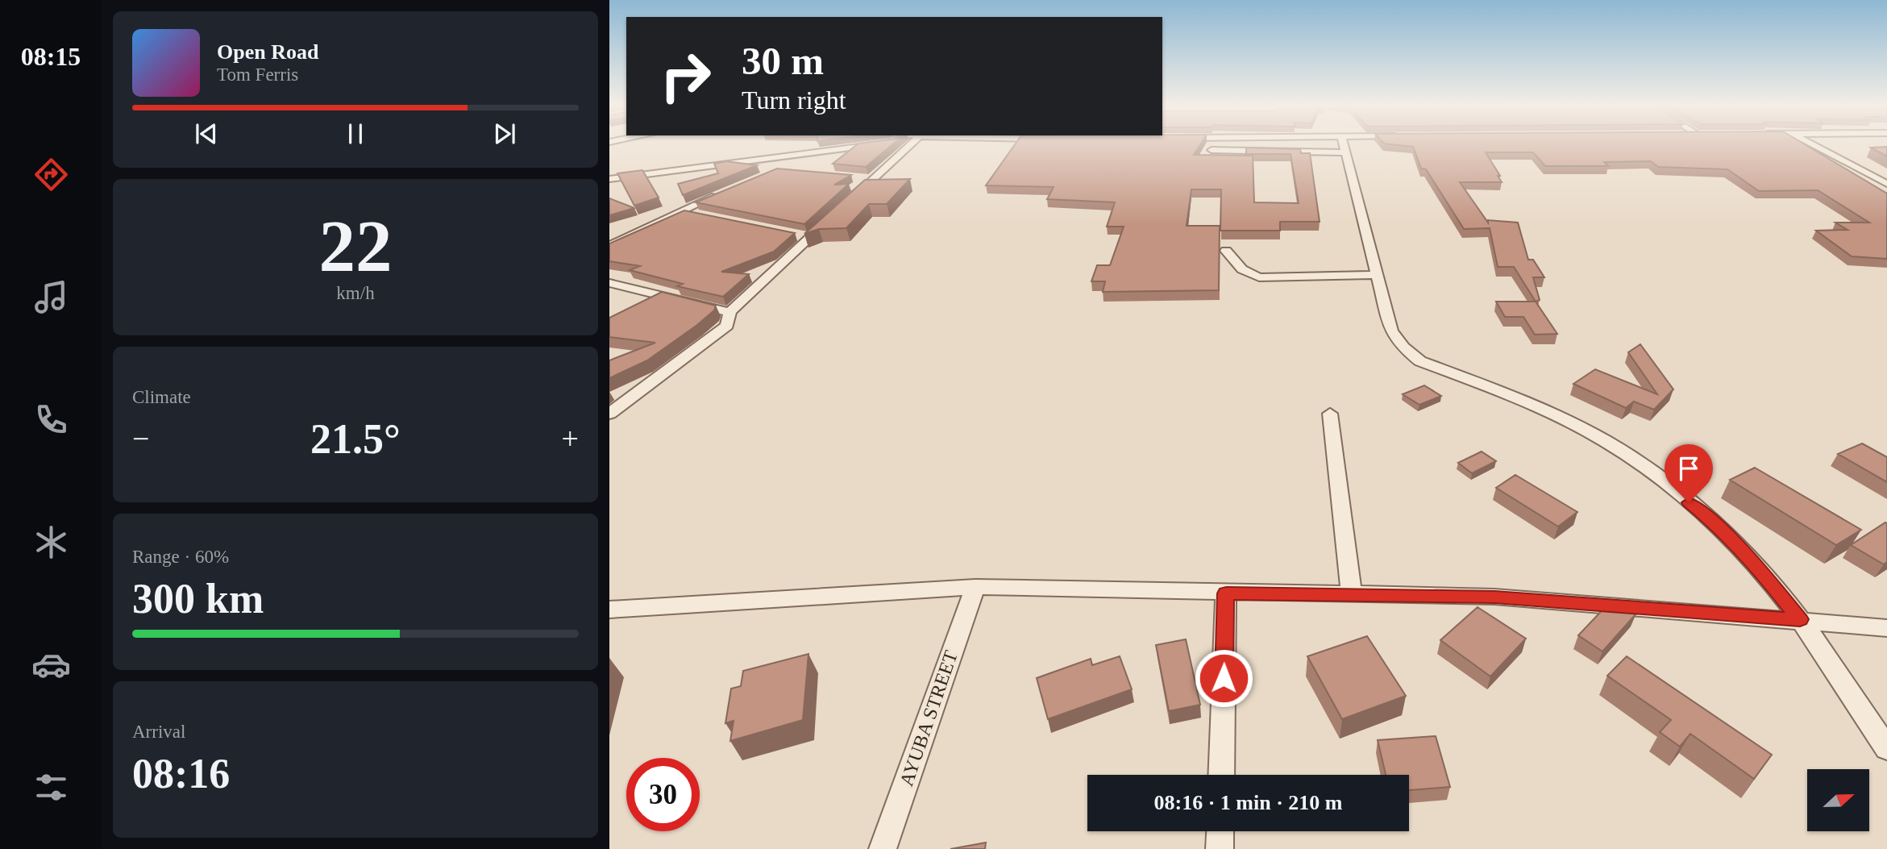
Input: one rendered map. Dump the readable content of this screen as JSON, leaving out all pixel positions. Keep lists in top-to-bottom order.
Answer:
{
  "streets": {
    "street": ["AYUBA STREET"]
  },
  "north": "right",
  "page": {
    "tabs": "08:15",
    "turn": ["30 m", "Turn right"],
    "song": ["Open Road", "Tom Ferris"],
    "tile": [
      ["22", "km/h"],
      "Climate",
      ["Range · 60%", "300 km"],
      ["Arrival", "08:16"]
    ],
    "heat": ["−", "21.5°", "+"],
    "limit": "30",
    "trip": "08:16 · 1 min · 210 m"
  }
}
